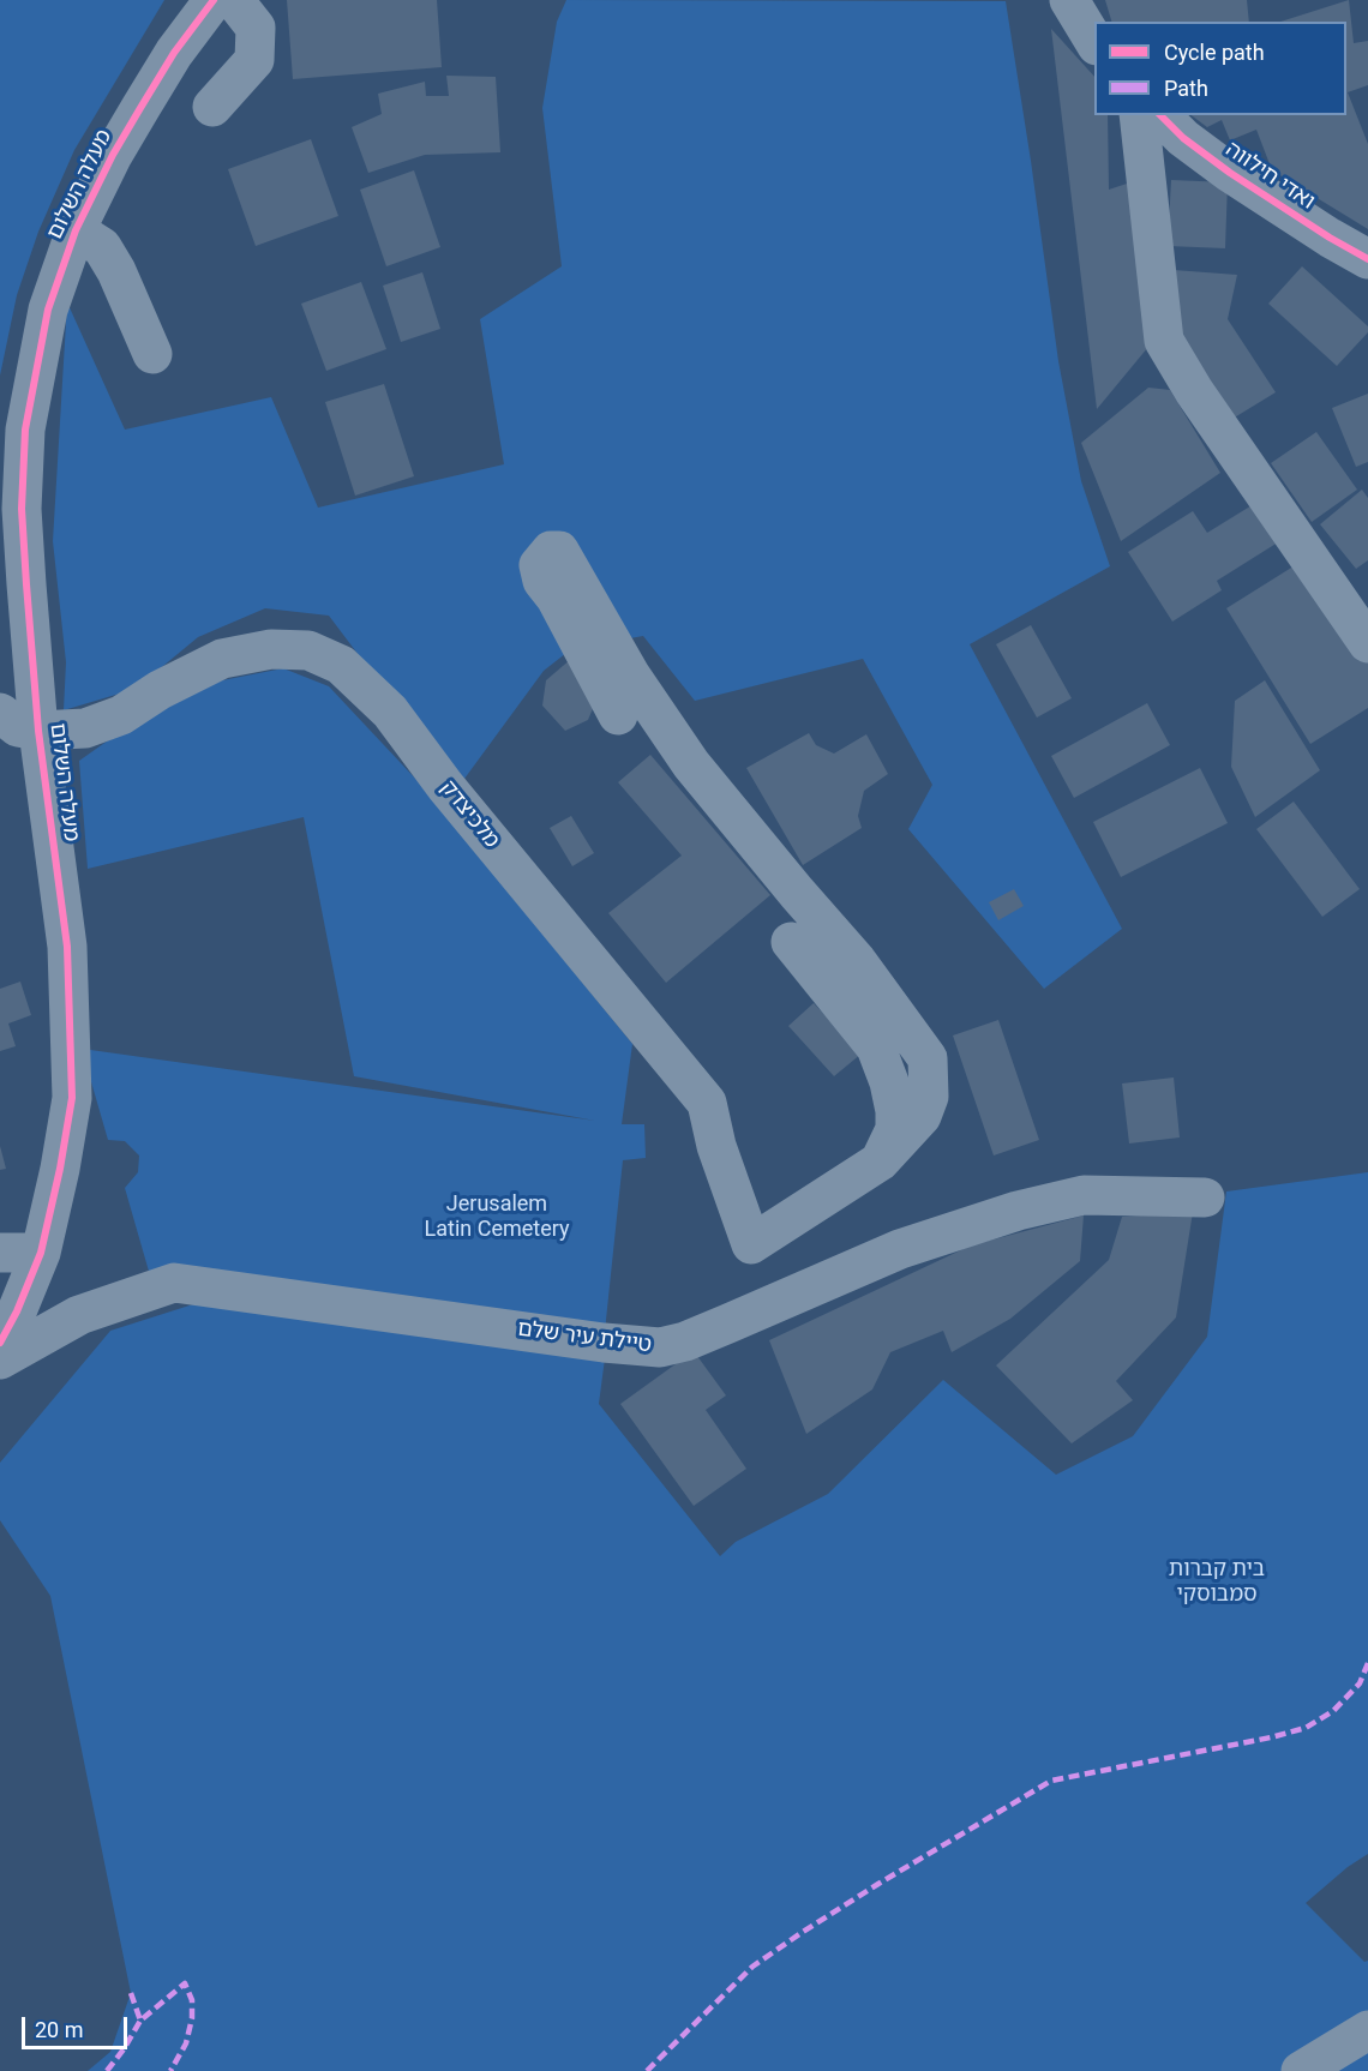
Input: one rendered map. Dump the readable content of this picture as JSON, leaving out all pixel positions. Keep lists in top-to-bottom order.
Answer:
{
  "streets": {
    "street": [
      "ואדי חילווה",
      "מעלה השלום",
      "מלכיצדק",
      "טיילת עיר שלם"
    ]
  },
  "crossings": [
    ["מעלה השלום", "מלכיצדק"]
  ],
  "parks": ["Jerusalem Latin Cemetery", "בית קברות סמבוסקי"],
  "legend": ["Cycle path", "Path"],
  "scale_bar": "20 m"
}
